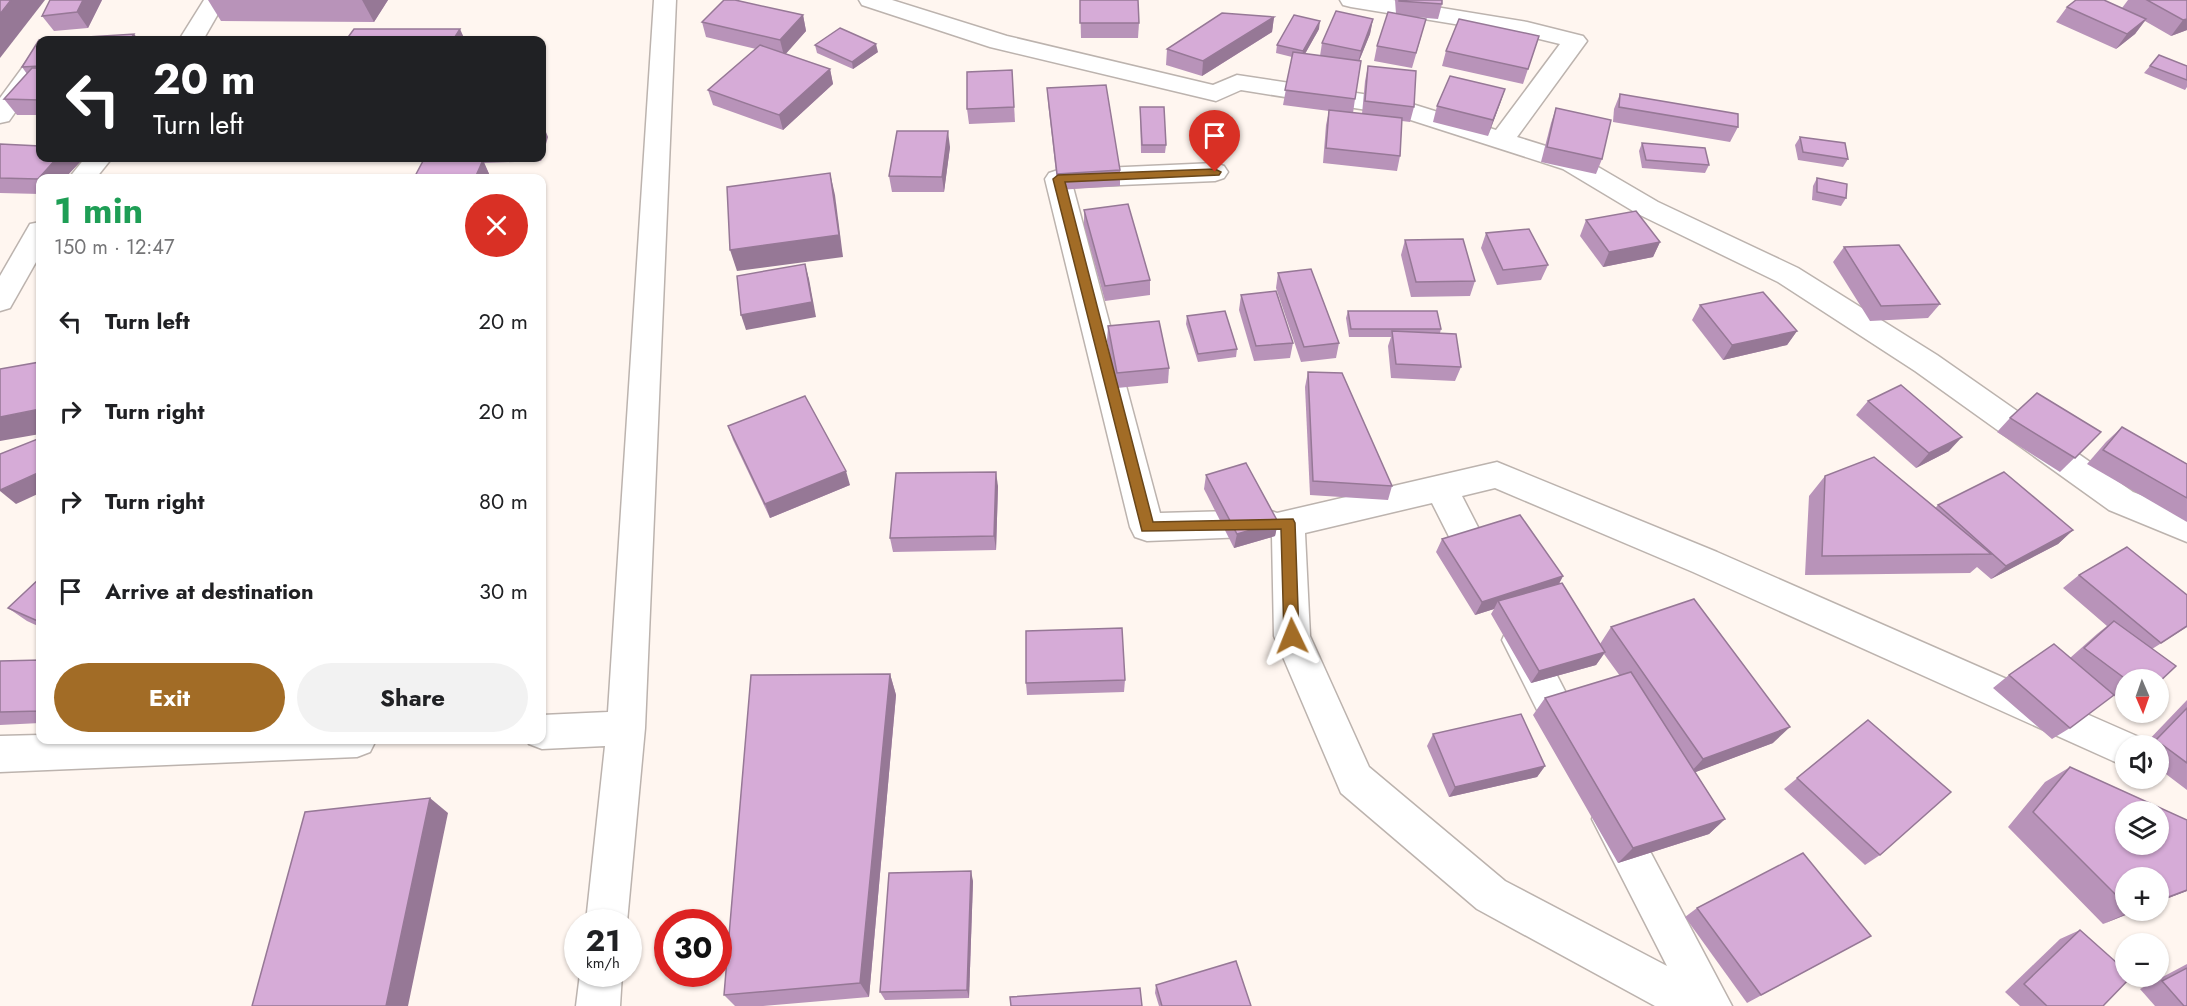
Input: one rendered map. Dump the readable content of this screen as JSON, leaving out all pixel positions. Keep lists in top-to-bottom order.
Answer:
{
  "north": "bottom",
  "page": {
    "turn": ["20 m", "Turn left"],
    "heading": ["1 min", "150 m · 12:47"],
    "list": [
      {
        "name": "Turn left",
        "value": "20 m"
      },
      {
        "name": "Turn right",
        "value": "20 m"
      },
      {
        "name": "Turn right",
        "value": "80 m"
      },
      {
        "name": "Arrive at destination",
        "value": "30 m"
      }
    ],
    "buttons": ["Exit", "Share"],
    "map_buttons": ["+", "−"],
    "speed": "21 km/h",
    "limit": "30"
  }
}
